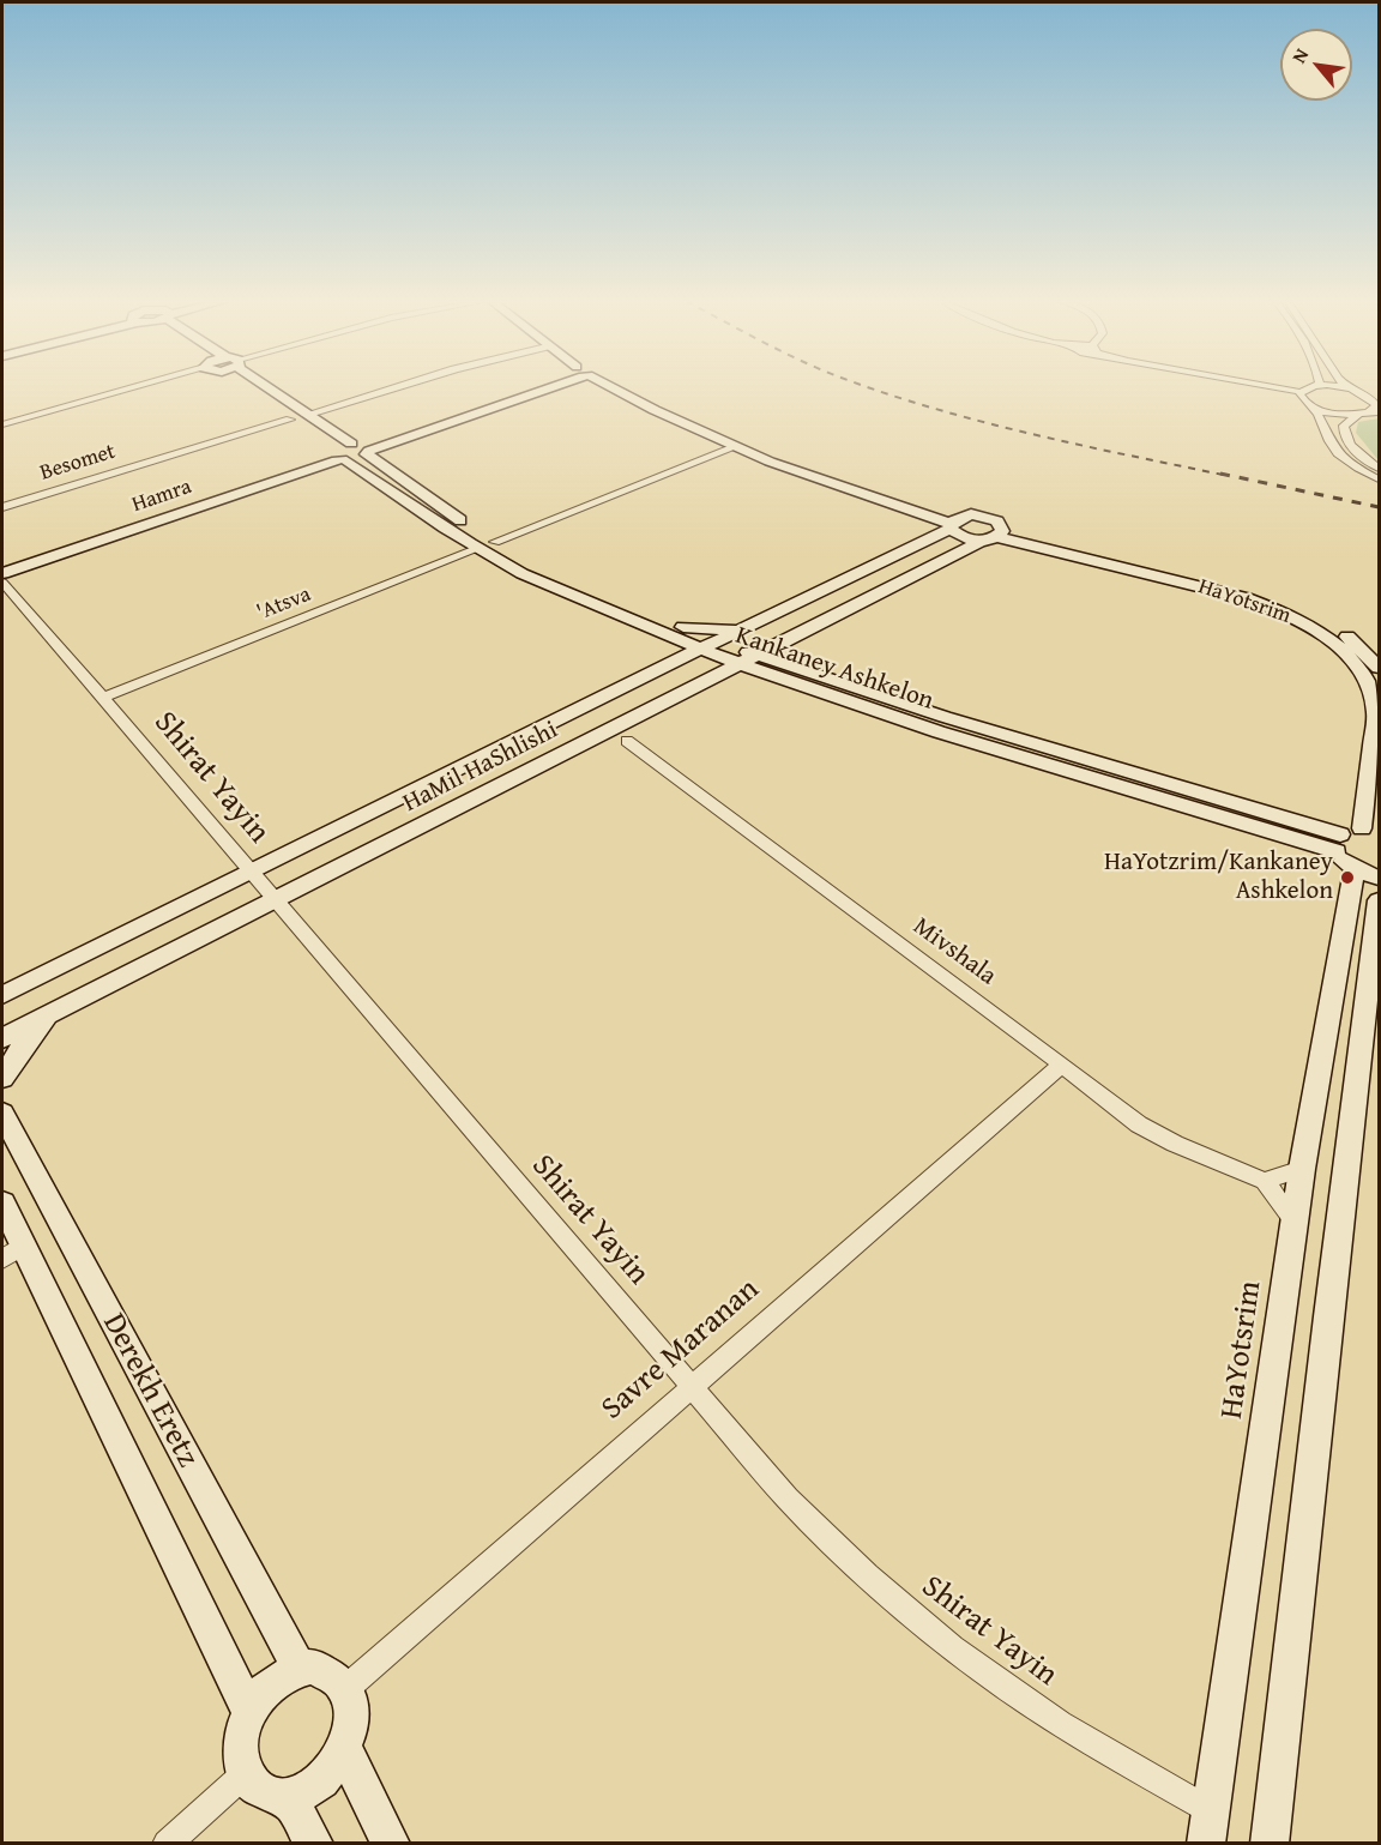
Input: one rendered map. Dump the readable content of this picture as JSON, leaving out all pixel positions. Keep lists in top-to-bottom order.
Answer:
{
  "streets": {
    "street": [
      "Besomet",
      "Hamra",
      "HaYotsrim",
      "'Atsva",
      "Kankaney Ashkelon",
      "HaMil HaShlishi",
      "Shirat Yayin",
      "Mivshala",
      "Savre Maranan",
      "Derekh Eretz"
    ]
  },
  "crossings": [
    ["Besomet", "Kankaney Ashkelon"],
    ["Hamra", "Kankaney Ashkelon"],
    ["HaYotsrim", "Kankaney Ashkelon"],
    ["HaYotsrim", "HaMil HaShlishi"],
    ["HaYotsrim", "Shirat Yayin"],
    ["'Atsva", "Kankaney Ashkelon"],
    ["'Atsva", "Shirat Yayin"],
    ["Kankaney Ashkelon", "HaMil HaShlishi"],
    ["HaMil HaShlishi", "Shirat Yayin"],
    ["Shirat Yayin", "Savre Maranan"],
    ["Mivshala", "Savre Maranan"],
    ["Savre Maranan", "Derekh Eretz"]
  ],
  "places": ["HaYotzrim/Kankaney Ashkelon"],
  "north": "top left"
}
